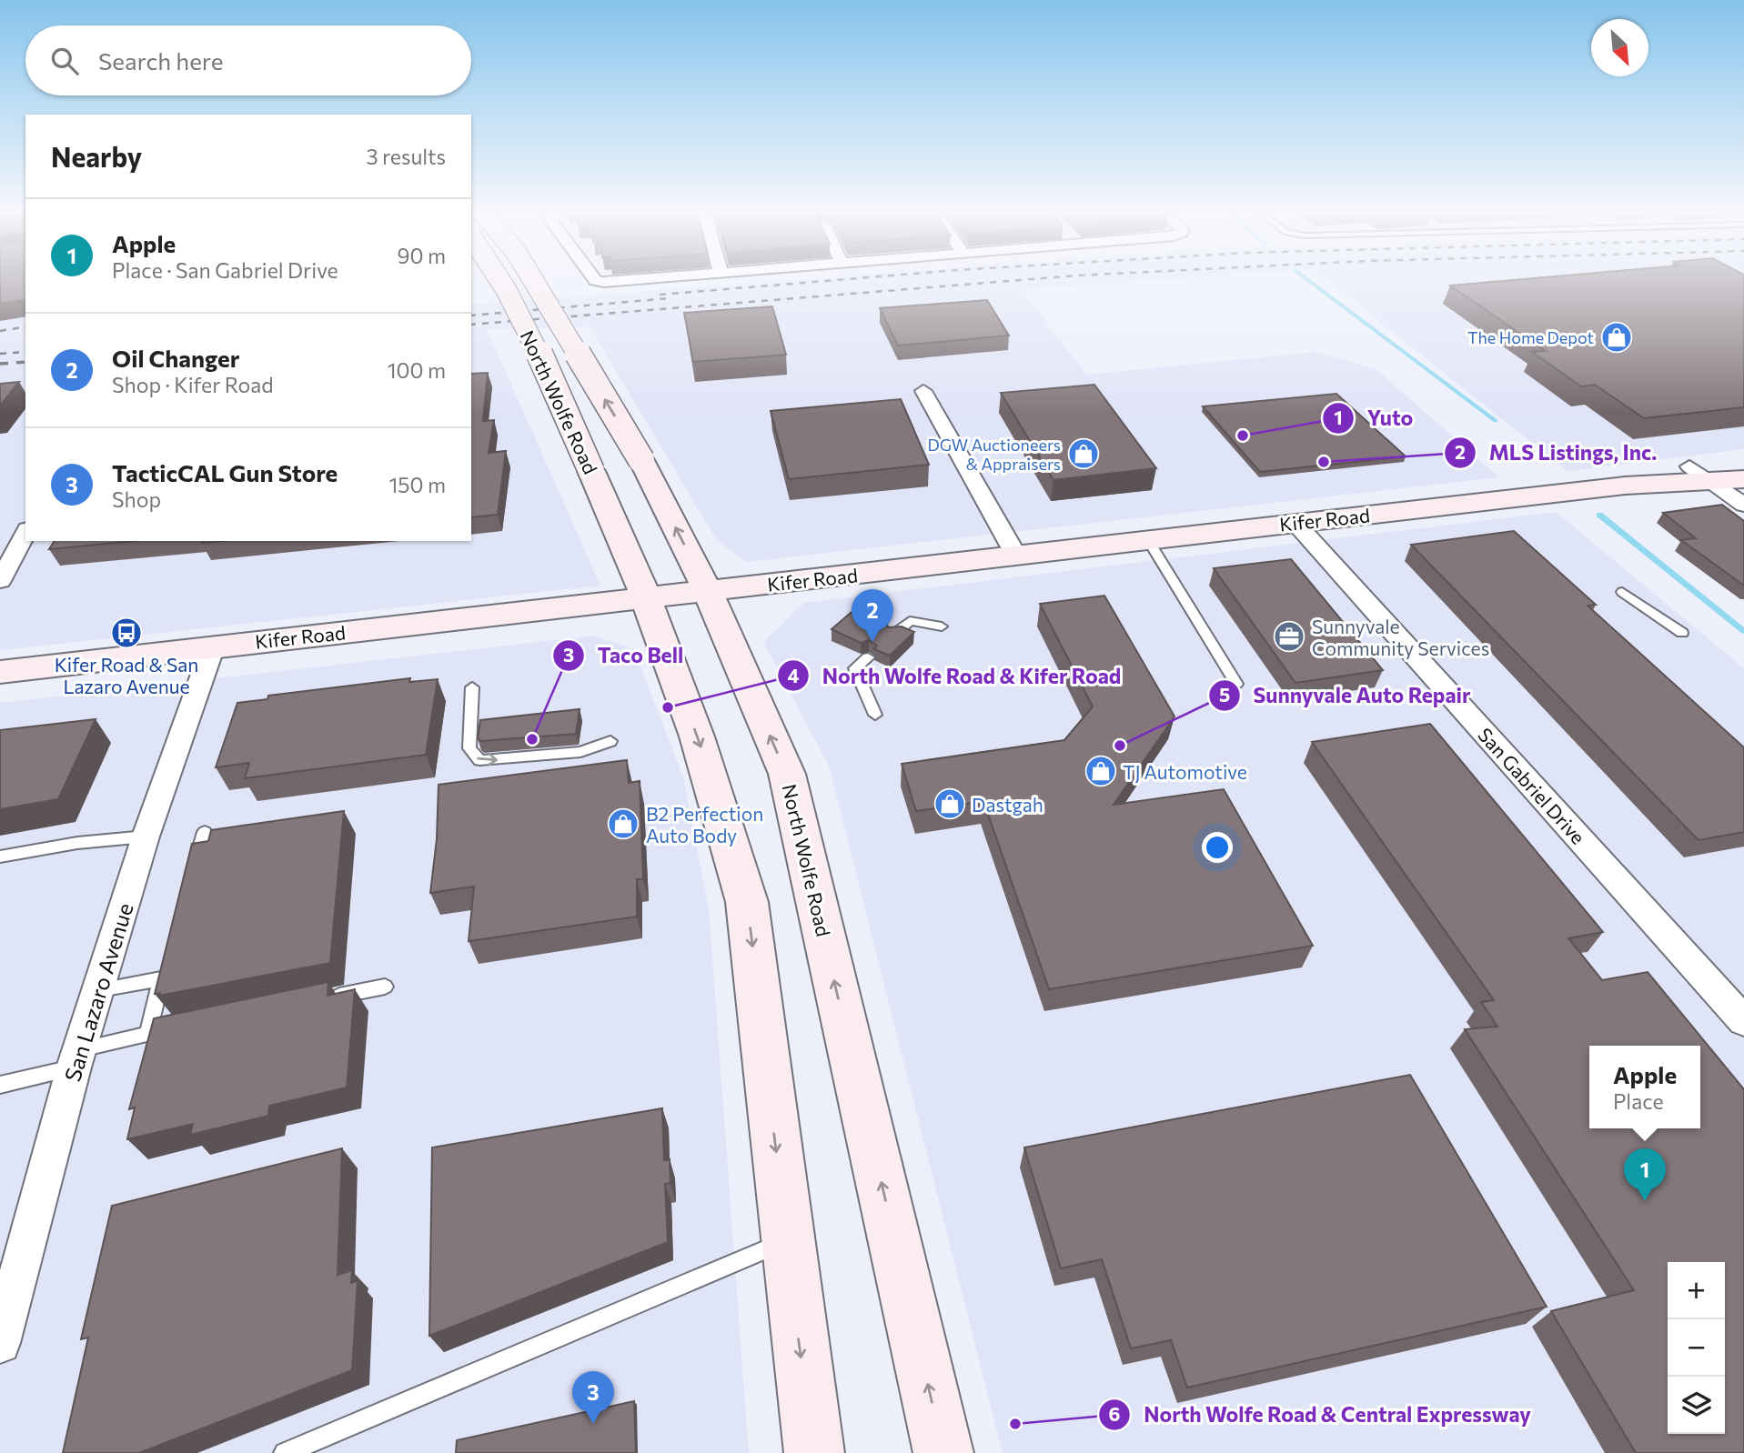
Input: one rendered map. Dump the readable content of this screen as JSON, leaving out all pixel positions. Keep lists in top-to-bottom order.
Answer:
{
  "streets": {
    "main road": ["North Wolfe Road", "Kifer Road"],
    "street": ["San Gabriel Drive", "San Lazaro Avenue"]
  },
  "crossings": [
    ["North Wolfe Road", "Kifer Road"],
    ["Kifer Road", "San Gabriel Drive"],
    ["Kifer Road", "San Lazaro Avenue"]
  ],
  "places": {
    "shop": [
      "The Home Depot",
      "DGW Auctioneers & Appraisers",
      "TJ Automotive",
      "Dastgah",
      "B2 Perfection Auto Body"
    ],
    "other": [
      "Yuto",
      "MLS Listings, Inc.",
      "North Wolfe Road & Kifer Road",
      "Taco Bell",
      "Sunnyvale Auto Repair",
      "North Wolfe Road & Central Expressway"
    ],
    "bus stop": ["Kifer Road & San Lazaro Avenue"],
    "office": ["Sunnyvale Community Services"]
  },
  "north": "bottom right",
  "page": {
    "search": "Search here",
    "heading": ["Nearby", "3 results"],
    "list": [
      {
        "mark": "1",
        "name": "Apple",
        "note": "Place · San Gabriel Drive",
        "value": "90 m"
      },
      {
        "mark": "2",
        "name": "Oil Changer",
        "note": "Shop · Kifer Road",
        "value": "100 m"
      },
      {
        "mark": "3",
        "name": "TacticCAL Gun Store",
        "note": "Shop",
        "value": "150 m"
      }
    ],
    "pins": ["2", "1", "3"],
    "popup": ["Apple", "Place"],
    "map_buttons": ["+", "−"]
  }
}
